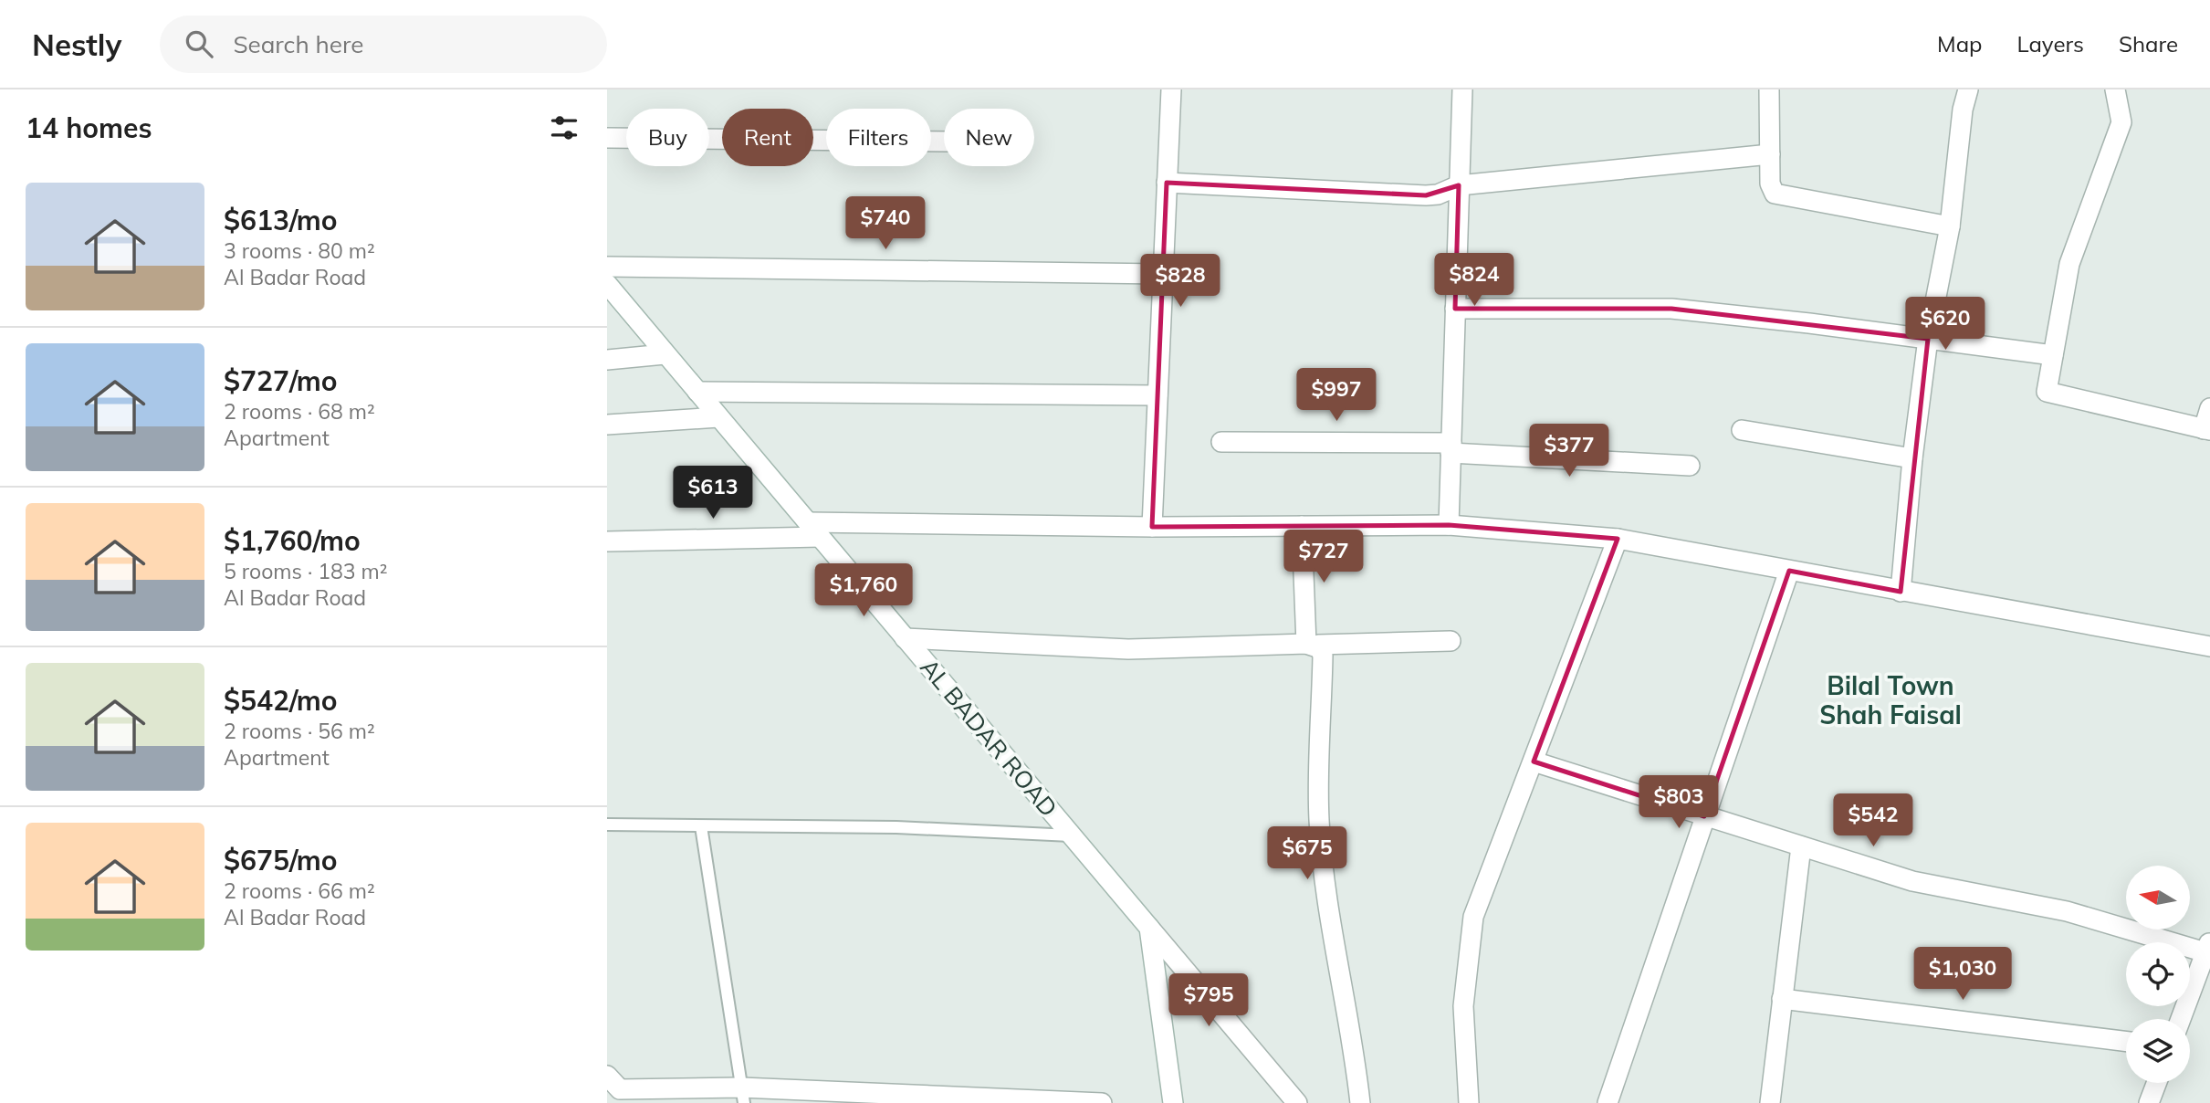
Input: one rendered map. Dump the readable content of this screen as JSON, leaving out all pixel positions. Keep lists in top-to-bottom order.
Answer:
{
  "streets": {
    "street": ["AL BADAR ROAD"]
  },
  "districts": ["Bilal Town Shah Faisal"],
  "north": "left",
  "page": {
    "header": "Nestly",
    "search": "Search here",
    "nav": ["Map", "Layers", "Share"],
    "heading": "14 homes",
    "chip": [
      "Buy",
      "Rent",
      "Filters",
      "New"
    ],
    "list": [
      {
        "name": "$613/mo",
        "note": "3 rooms · 80 m² · Al Badar Road"
      },
      {
        "name": "$727/mo",
        "note": "2 rooms · 68 m² · Apartment"
      },
      {
        "name": "$1,760/mo",
        "note": "5 rooms · 183 m² · Al Badar Road"
      },
      {
        "name": "$542/mo",
        "note": "2 rooms · 56 m² · Apartment"
      },
      {
        "name": "$675/mo",
        "note": "2 rooms · 66 m² · Al Badar Road"
      }
    ],
    "price": [
      "$740",
      "$824",
      "$828",
      "$620",
      "$997",
      "$377",
      "$613",
      "$727",
      "$1,760",
      "$803",
      "$542",
      "$675",
      "$1,030",
      "$795"
    ]
  }
}
